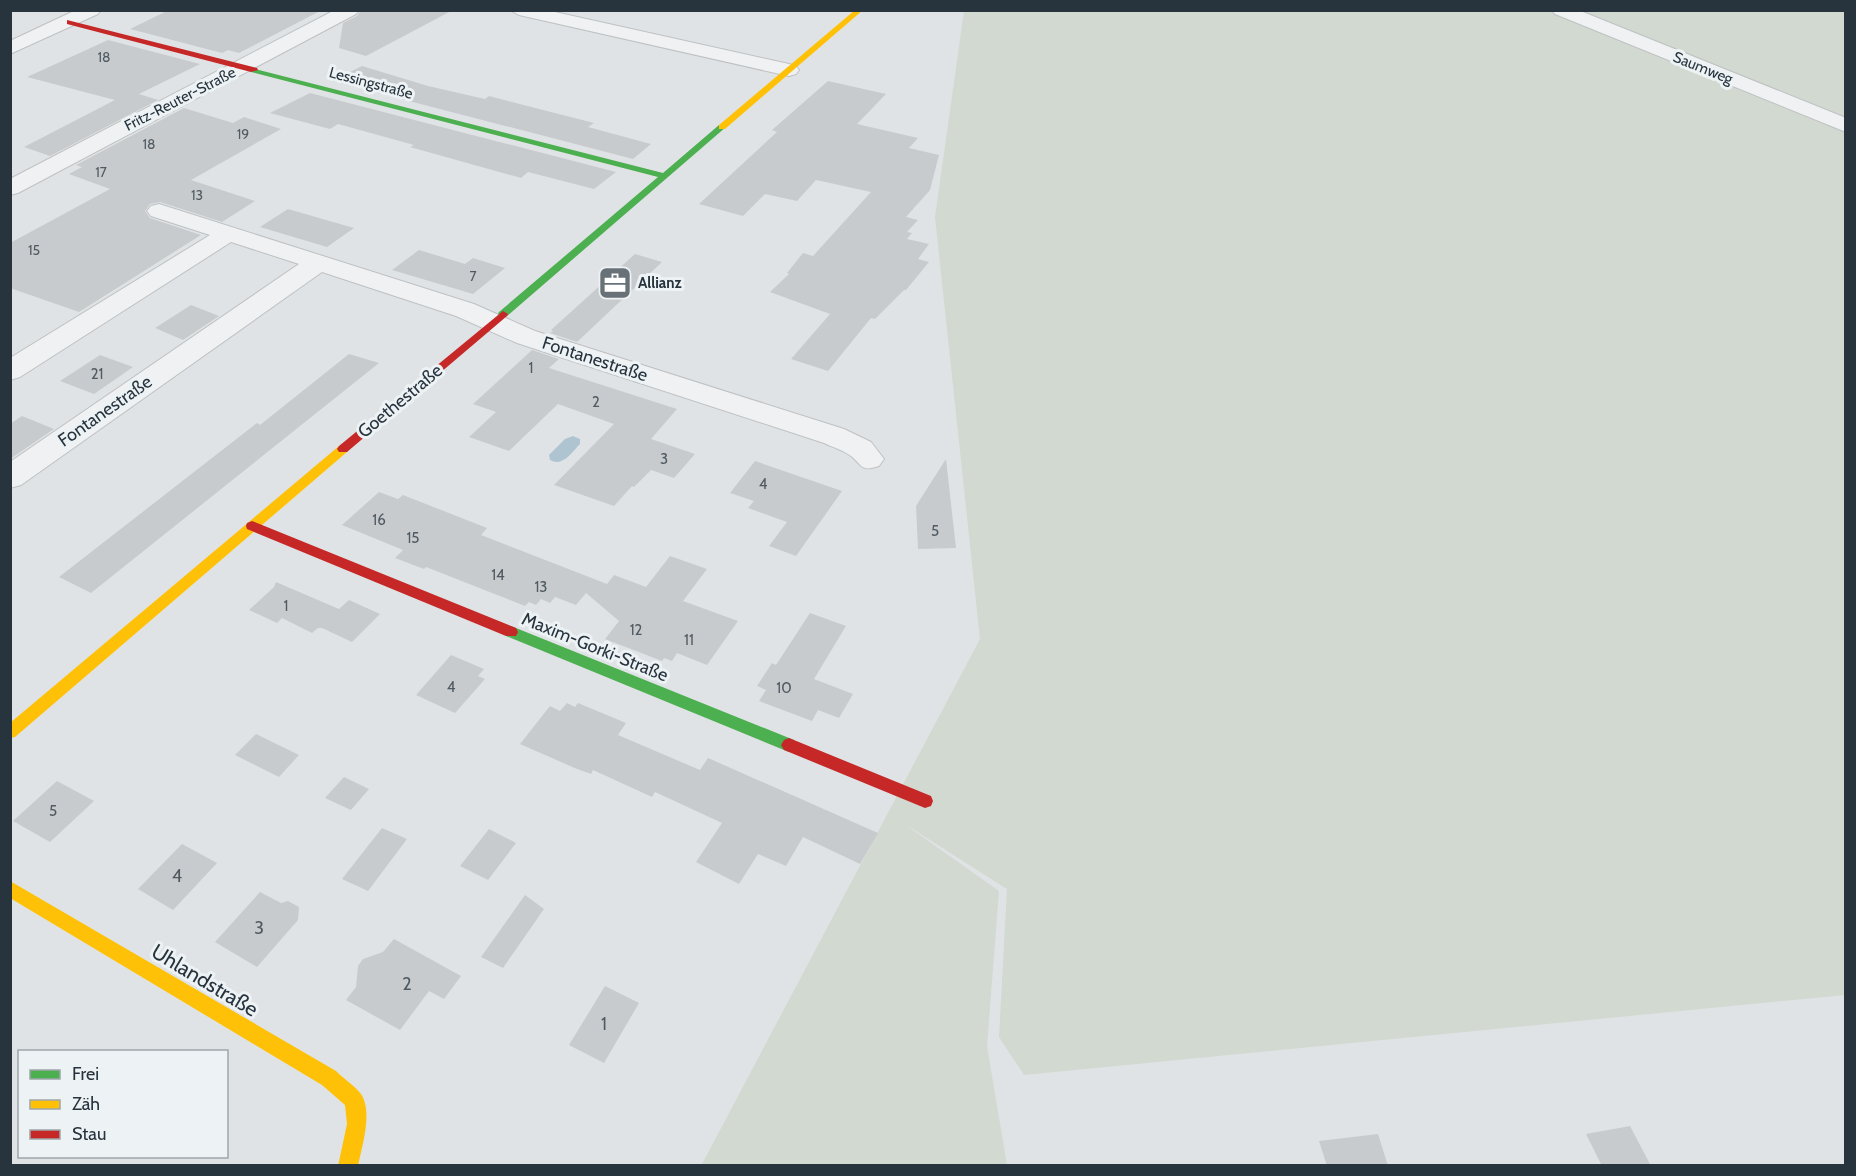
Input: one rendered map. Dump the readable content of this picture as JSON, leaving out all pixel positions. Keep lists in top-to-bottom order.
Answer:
{
  "streets": {
    "street": [
      "Saumweg",
      "Lessingstraße",
      "Fritz-Reuter-Straße",
      "Fontanestraße",
      "Goethestraße",
      "Maxim-Gorki-Straße",
      "Uhlandstraße"
    ]
  },
  "crossings": [
    ["Lessingstraße", "Fritz-Reuter-Straße"],
    ["Lessingstraße", "Goethestraße"],
    ["Fontanestraße", "Goethestraße"],
    ["Goethestraße", "Maxim-Gorki-Straße"]
  ],
  "places": {
    "office": ["Allianz"]
  },
  "house_numbers": [
    "18",
    "19",
    "18",
    "17",
    "13",
    "15",
    "7",
    "1",
    "21",
    "2",
    "3",
    "4",
    "16",
    "5",
    "15",
    "14",
    "13",
    "1",
    "12",
    "11",
    "4",
    "10",
    "5",
    "4",
    "3",
    "2",
    "1"
  ],
  "legend": ["Frei", "Zäh", "Stau"]
}
